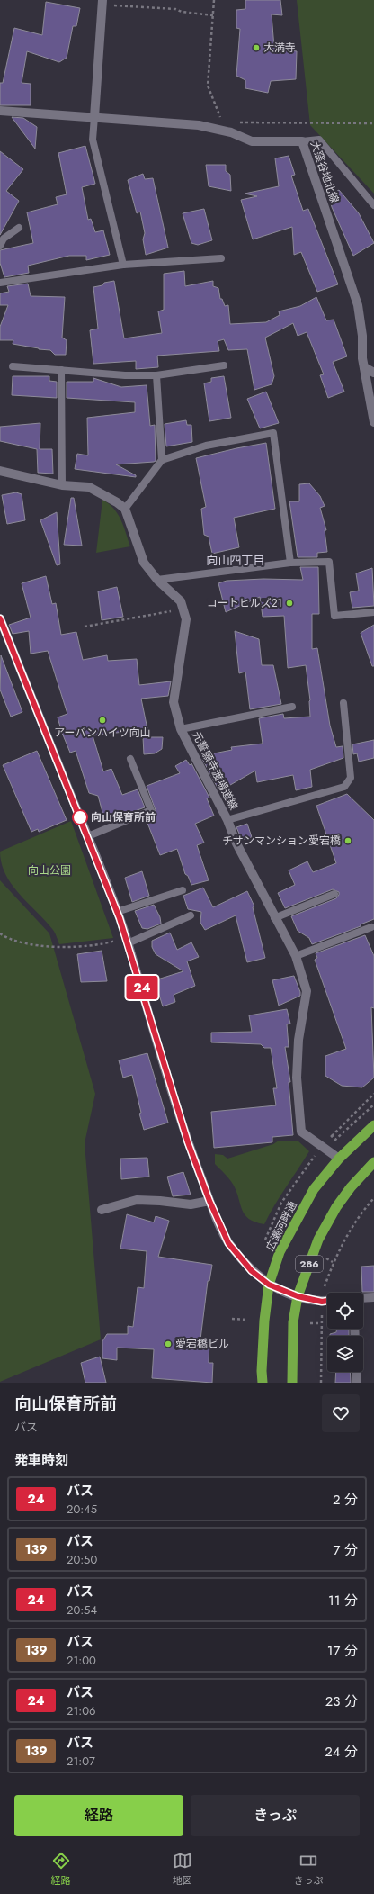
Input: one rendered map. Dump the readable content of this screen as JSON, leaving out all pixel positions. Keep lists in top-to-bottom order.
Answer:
{
  "streets": {
    "highway": ["広瀬河畔通", "286"],
    "street": ["大窪谷地北線", "元誓願寺渡場道線"]
  },
  "crossings": [
    ["元誓願寺渡場道線", "広瀬河畔通"]
  ],
  "districts": ["向山四丁目"],
  "parks": ["向山公園"],
  "places": [
    "大満寺",
    "コートヒルズ21",
    "アーバンハイツ向山",
    "向山保育所前",
    "チサンマンション愛宕橋",
    "愛宕橋ビル"
  ],
  "lines": ["bus line 24"],
  "page": {
    "on_map": "24",
    "heading": [
      ["向山保育所前", "バス"],
      "発車時刻"
    ],
    "list": [
      {
        "mark": "24",
        "name": "バス",
        "note": "20:45",
        "value": "2 分"
      },
      {
        "mark": "139",
        "name": "バス",
        "note": "20:50",
        "value": "7 分"
      },
      {
        "mark": "24",
        "name": "バス",
        "note": "20:54",
        "value": "11 分"
      },
      {
        "mark": "139",
        "name": "バス",
        "note": "21:00",
        "value": "17 分"
      },
      {
        "mark": "24",
        "name": "バス",
        "note": "21:06",
        "value": "23 分"
      },
      {
        "mark": "139",
        "name": "バス",
        "note": "21:07",
        "value": "24 分"
      }
    ],
    "buttons": ["経路", "きっぷ"],
    "tabs": ["経路", "地図", "きっぷ"]
  }
}
